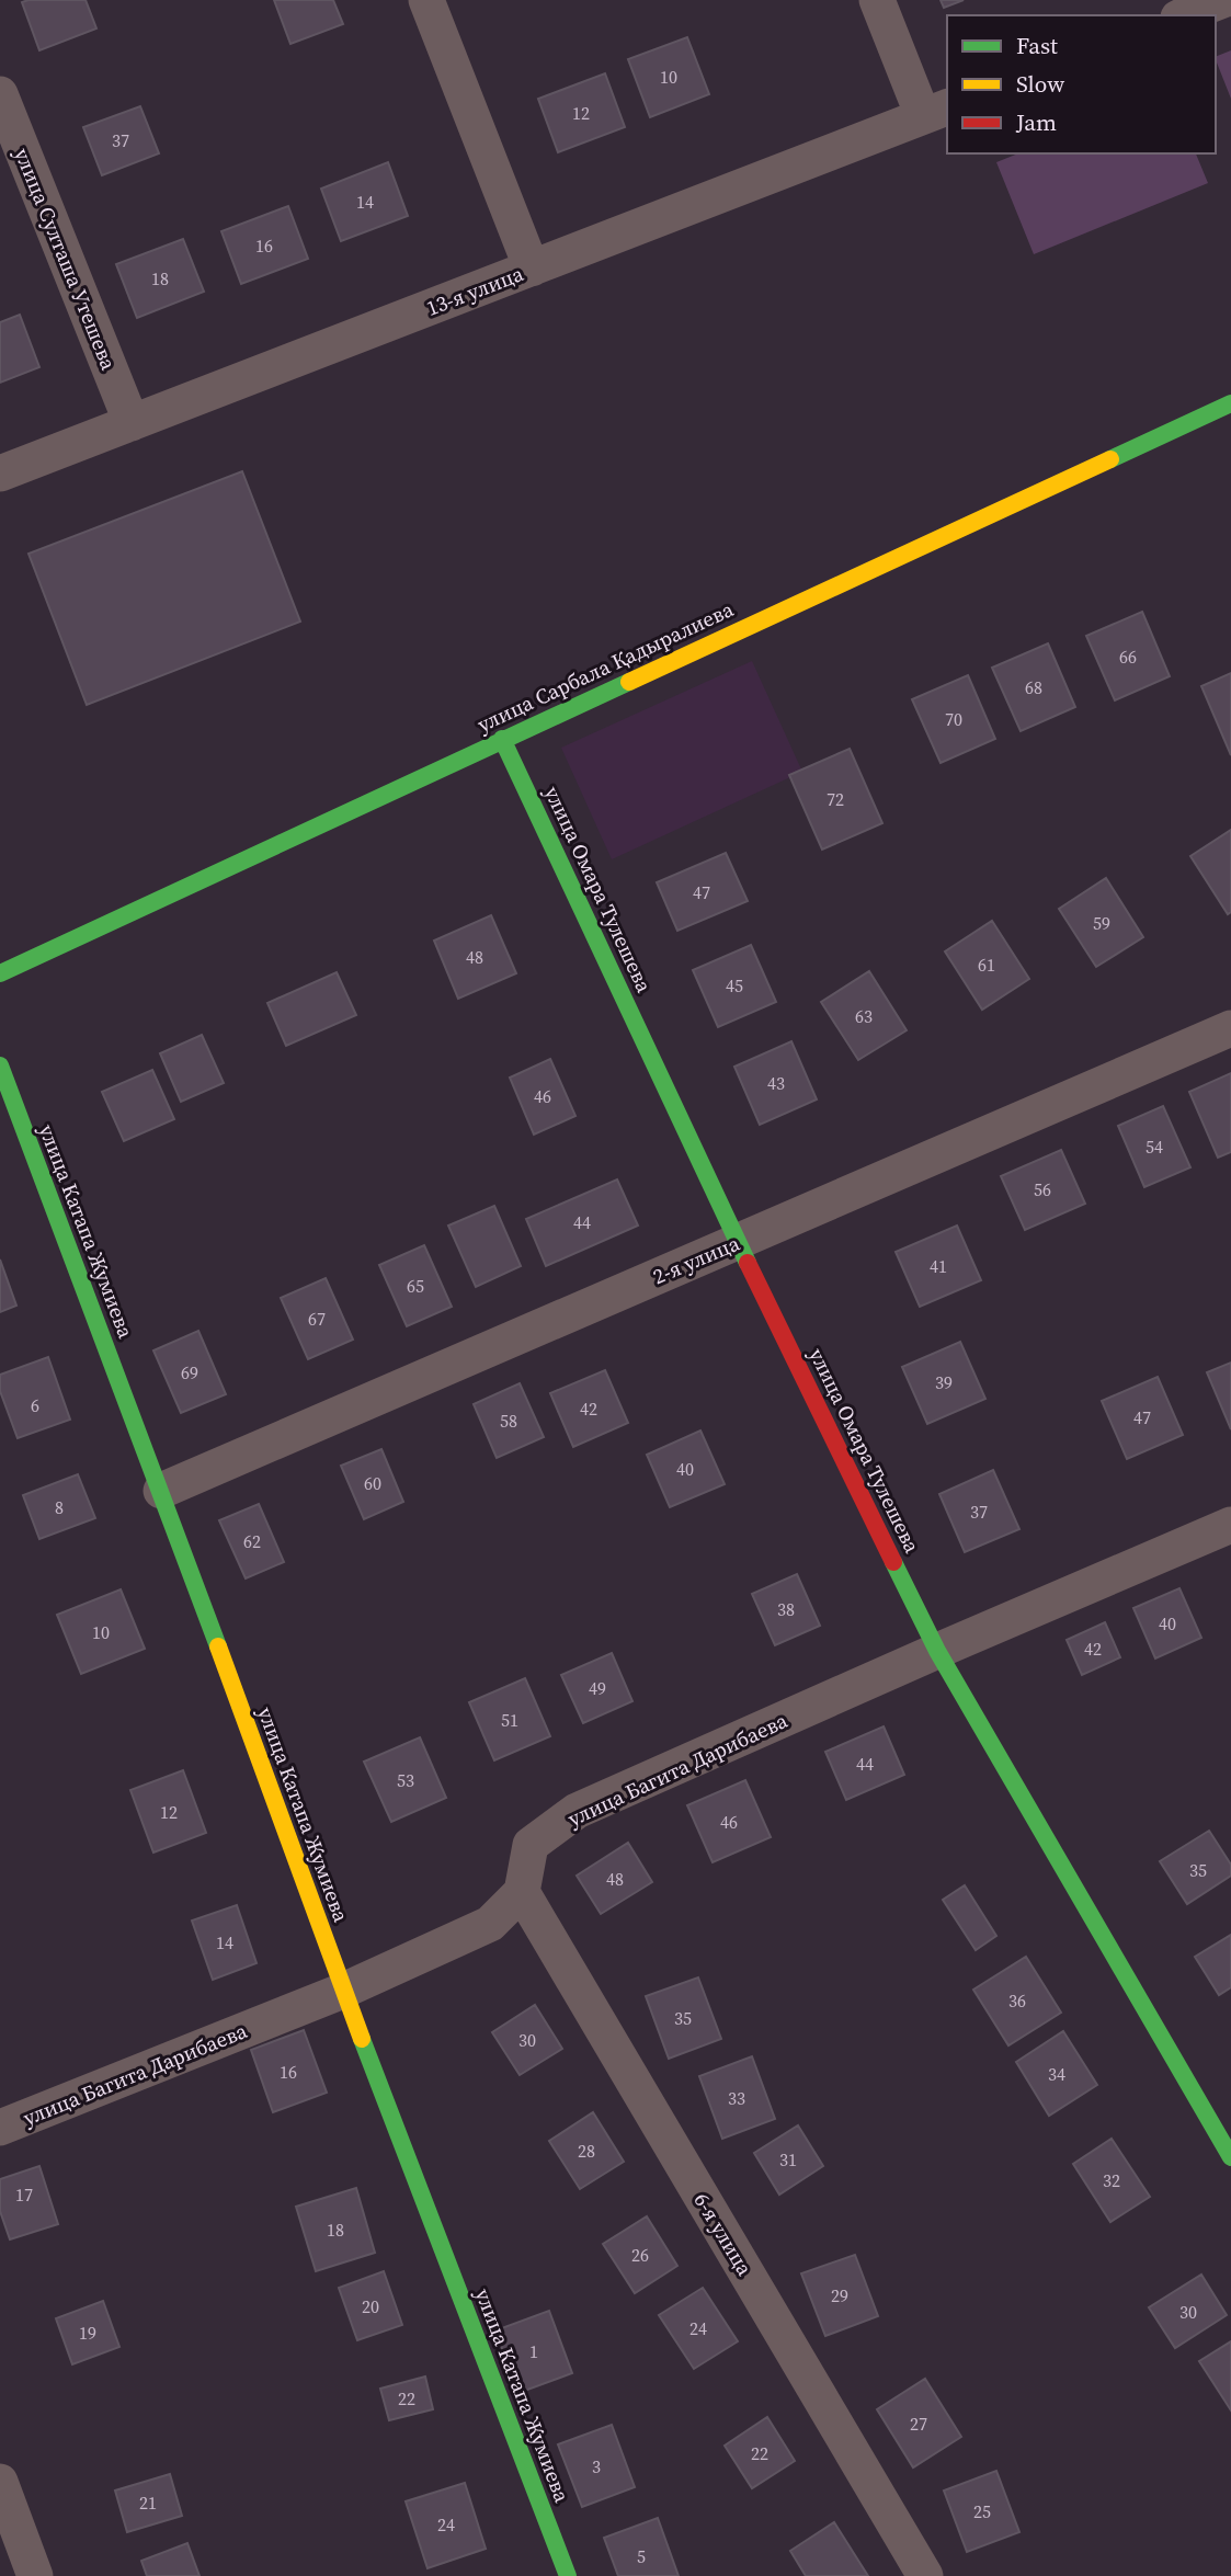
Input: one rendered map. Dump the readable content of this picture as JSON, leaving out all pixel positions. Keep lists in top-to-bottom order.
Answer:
{
  "streets": {
    "street": [
      "улица Султаша Утешева",
      "13-я улица",
      "улица Сарбала Қадыралиева",
      "улица Омара Тулешева",
      "улица Катапа Жумиева",
      "2-я улица",
      "улица Багита Дарибаева",
      "6-я улица"
    ]
  },
  "crossings": [
    ["улица Султаша Утешева", "13-я улица"],
    ["улица Сарбала Қадыралиева", "улица Омара Тулешева"],
    ["улица Омара Тулешева", "2-я улица"],
    ["улица Омара Тулешева", "улица Багита Дарибаева"],
    ["улица Катапа Жумиева", "2-я улица"],
    ["улица Катапа Жумиева", "улица Багита Дарибаева"],
    ["улица Багита Дарибаева", "6-я улица"]
  ],
  "house_numbers": [
    "10",
    "12",
    "37",
    "14",
    "16",
    "18",
    "66",
    "68",
    "70",
    "72",
    "47",
    "59",
    "48",
    "61",
    "45",
    "63",
    "43",
    "46",
    "54",
    "56",
    "44",
    "41",
    "65",
    "67",
    "69",
    "39",
    "6",
    "42",
    "47",
    "58",
    "40",
    "60",
    "8",
    "37",
    "62",
    "38",
    "40",
    "10",
    "42",
    "49",
    "51",
    "44",
    "53",
    "12",
    "46",
    "35",
    "48",
    "14",
    "36",
    "35",
    "30",
    "16",
    "34",
    "33",
    "28",
    "31",
    "32",
    "17",
    "18",
    "26",
    "29",
    "20",
    "30",
    "24",
    "19",
    "1",
    "22",
    "27",
    "22",
    "3",
    "21",
    "25",
    "24",
    "5"
  ],
  "legend": ["Fast", "Slow", "Jam"]
}
